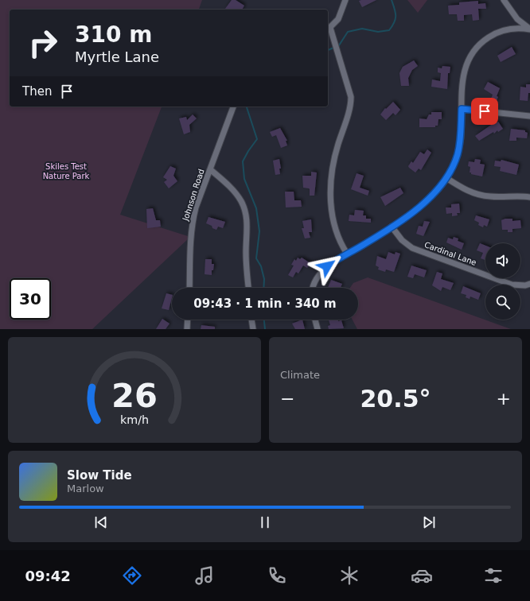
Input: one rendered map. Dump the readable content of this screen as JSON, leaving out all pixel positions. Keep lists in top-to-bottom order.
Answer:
{
  "streets": {
    "street": ["Johnson Road", "Cardinal Lane"]
  },
  "parks": ["Skiles Test Nature Park"],
  "page": {
    "turn": ["310 m", "Myrtle Lane"],
    "then": "Then",
    "limit": "30",
    "trip": "09:43 · 1 min · 340 m",
    "tile": "Climate",
    "heat": ["−", "20.5°", "+"],
    "song": ["Slow Tide", "Marlow"],
    "tabs": "09:42",
    "gauge": ["26", "km/h"]
  }
}
